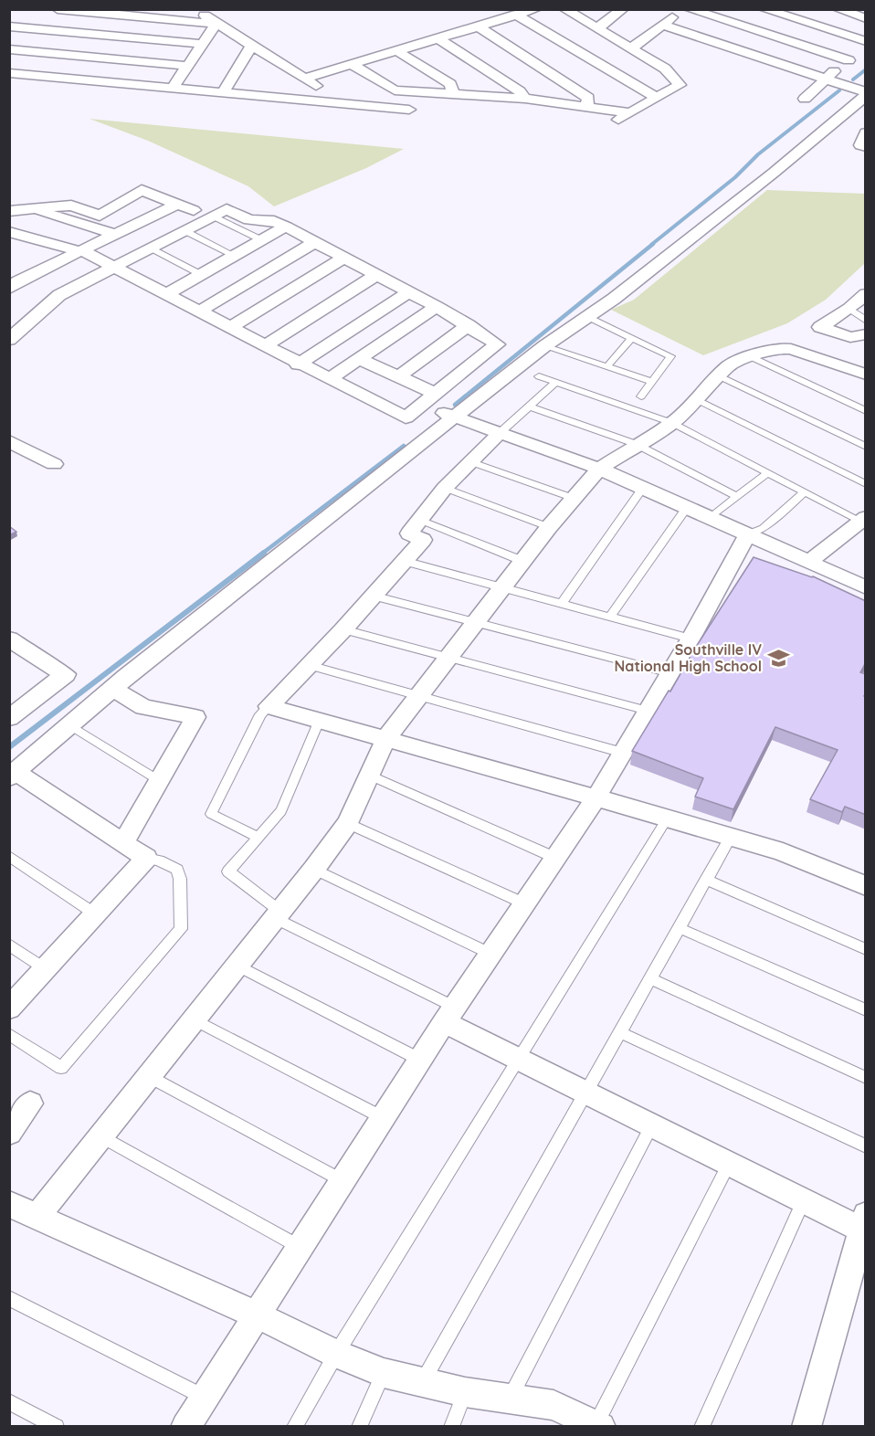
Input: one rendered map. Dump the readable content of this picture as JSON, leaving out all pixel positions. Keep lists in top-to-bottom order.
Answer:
{
  "places": {
    "school or university": ["Southville IV National High School"]
  }
}
